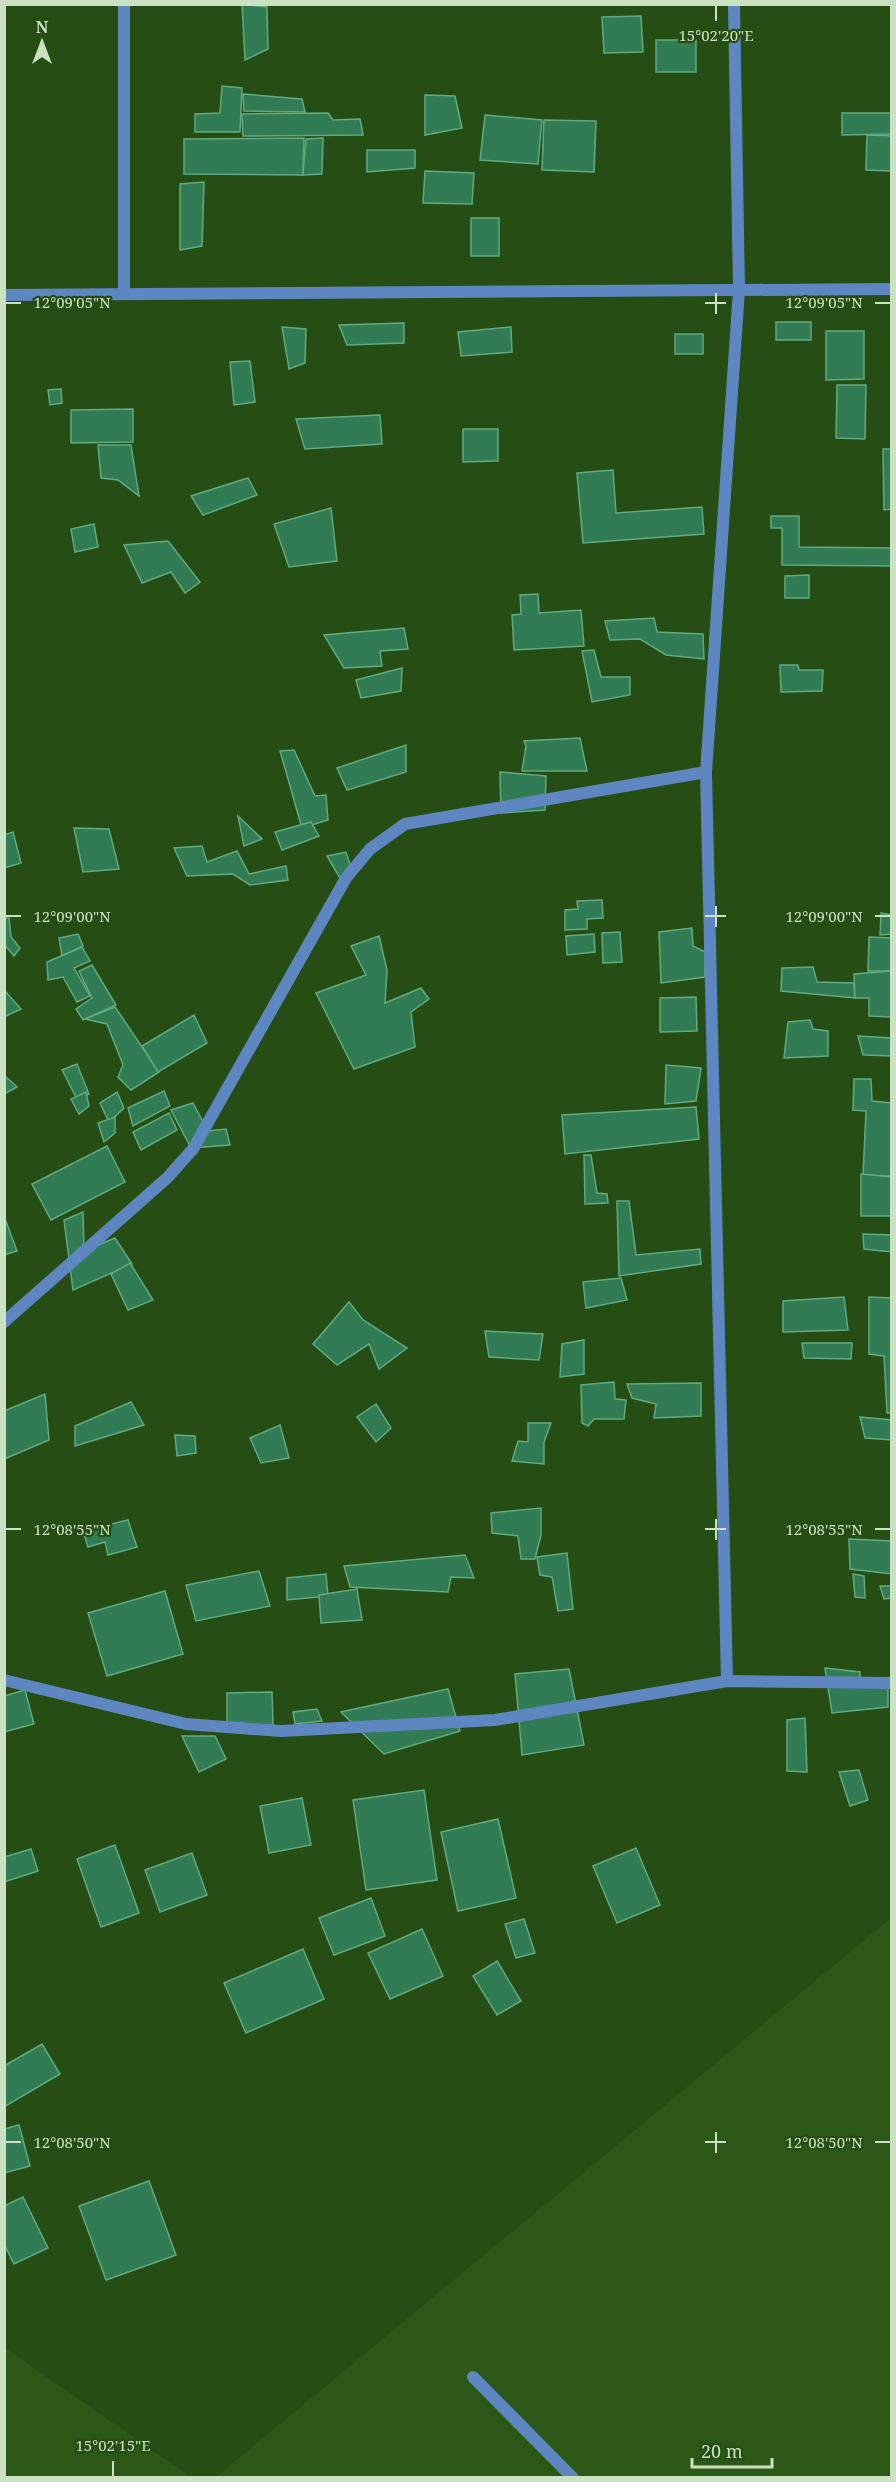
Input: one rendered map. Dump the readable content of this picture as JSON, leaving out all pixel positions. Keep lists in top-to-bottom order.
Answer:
{
  "scale_bar": "20 m",
  "north": "top",
  "coordinates": [
    "15°02'20\"E",
    "12°09'05\"N",
    "12°09'00\"N",
    "12°08'55\"N",
    "12°08'50\"N",
    "15°02'15\"E"
  ]
}
